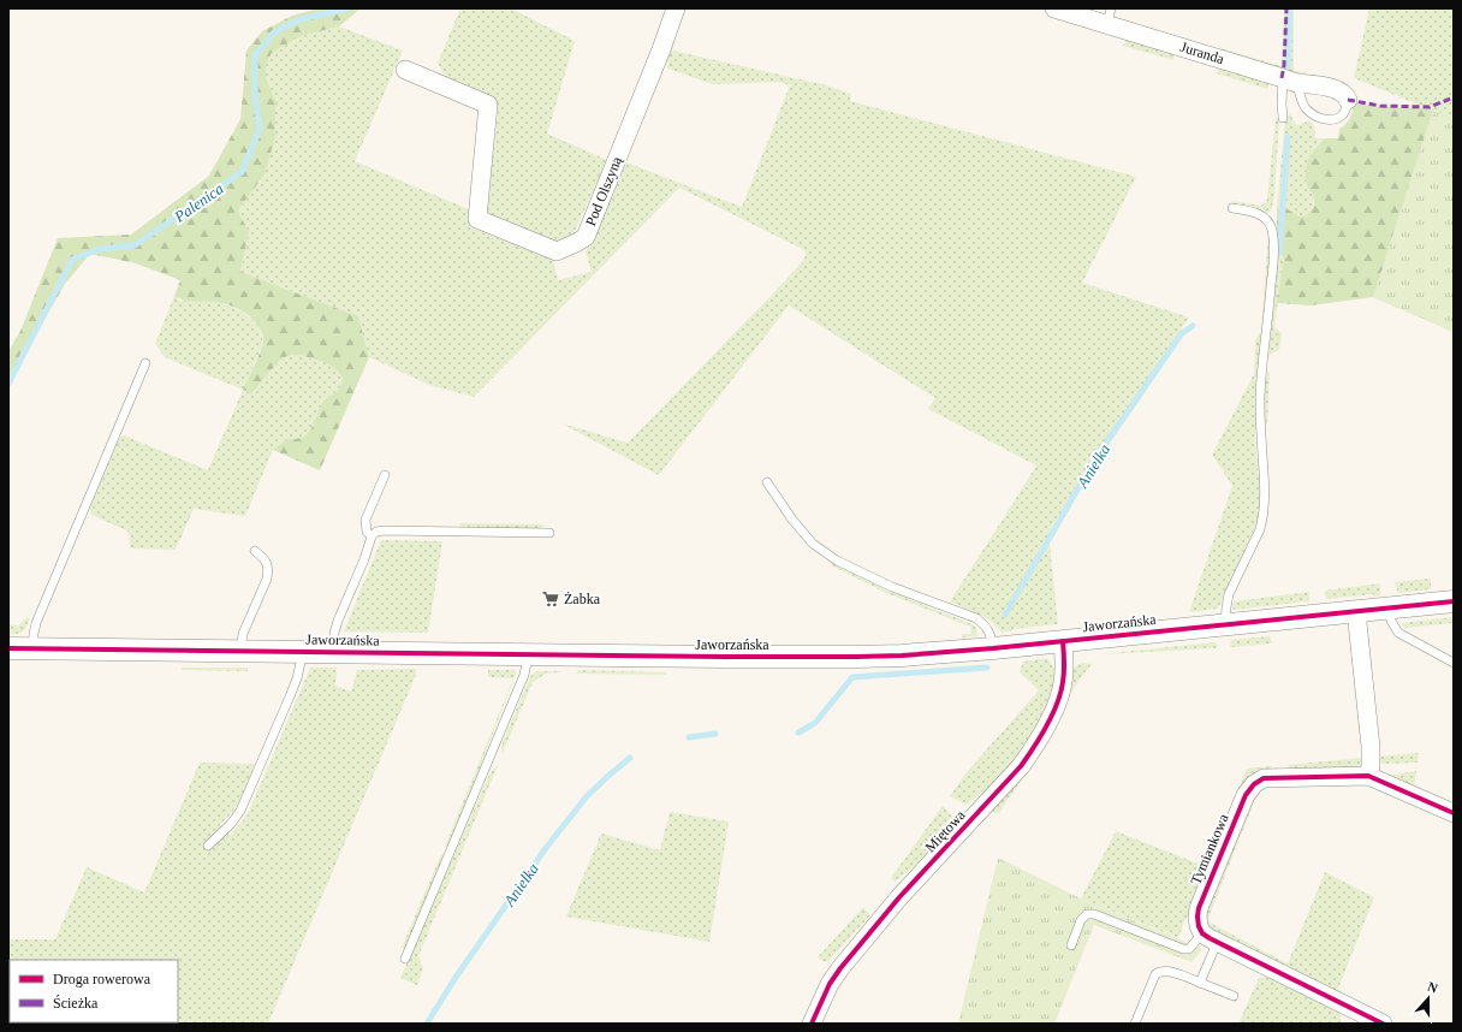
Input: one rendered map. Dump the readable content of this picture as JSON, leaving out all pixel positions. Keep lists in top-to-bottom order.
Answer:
{
  "streets": {
    "street": [
      "Juranda",
      "Pod Olszyną",
      "Jaworzańska",
      "Miętowa",
      "Tymiankowa"
    ]
  },
  "crossings": [
    ["Jaworzańska", "Miętowa"]
  ],
  "water": ["Palenica", "Anielka"],
  "places": {
    "supermarket": ["Żabka"]
  },
  "legend": ["Droga rowerowa", "Ścieżka"],
  "north": "top"
}
